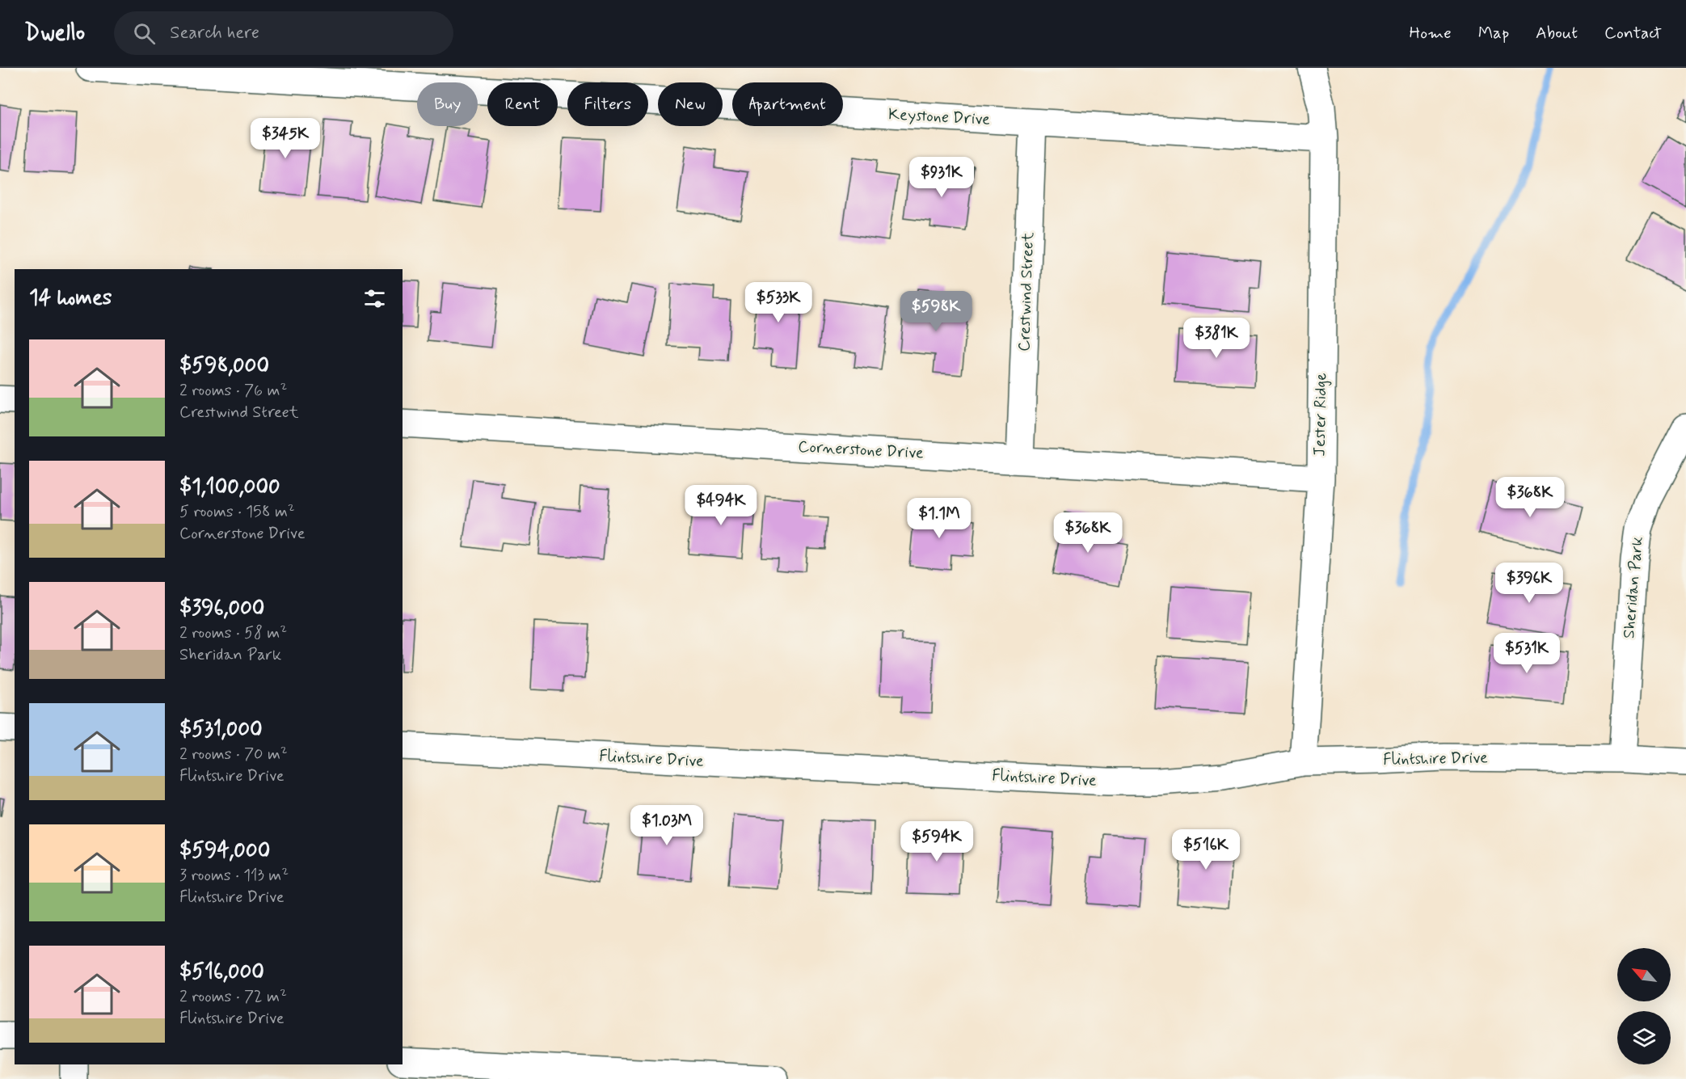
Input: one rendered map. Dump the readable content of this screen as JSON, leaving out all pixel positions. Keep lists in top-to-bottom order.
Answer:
{
  "streets": {
    "street": [
      "Keystone Drive",
      "Crestwind Street",
      "Jester Ridge",
      "Cornerstone Drive",
      "Sheridan Park",
      "Flintshire Drive"
    ]
  },
  "crossings": [
    ["Keystone Drive", "Crestwind Street"],
    ["Keystone Drive", "Jester Ridge"],
    ["Crestwind Street", "Cornerstone Drive"],
    ["Jester Ridge", "Cornerstone Drive"],
    ["Jester Ridge", "Flintshire Drive"],
    ["Sheridan Park", "Flintshire Drive"]
  ],
  "north": "top left",
  "page": {
    "header": "Dwello",
    "search": "Search here",
    "nav": [
      "Home",
      "Map",
      "About",
      "Contact"
    ],
    "chip": [
      "Buy",
      "Rent",
      "Filters",
      "New",
      "Apartment"
    ],
    "price": [
      "$345K",
      "$931K",
      "$533K",
      "$598K",
      "$381K",
      "$368K",
      "$494K",
      "$1.1M",
      "$368K",
      "$396K",
      "$531K",
      "$1.03M",
      "$594K",
      "$516K"
    ],
    "heading": "14 homes",
    "list": [
      {
        "name": "$598,000",
        "note": "2 rooms · 76 m² · Crestwind Street"
      },
      {
        "name": "$1,100,000",
        "note": "5 rooms · 158 m² · Cornerstone Drive"
      },
      {
        "name": "$396,000",
        "note": "2 rooms · 58 m² · Sheridan Park"
      },
      {
        "name": "$531,000",
        "note": "2 rooms · 70 m² · Flintshire Drive"
      },
      {
        "name": "$594,000",
        "note": "3 rooms · 113 m² · Flintshire Drive"
      },
      {
        "name": "$516,000",
        "note": "2 rooms · 72 m² · Flintshire Drive"
      }
    ]
  }
}
